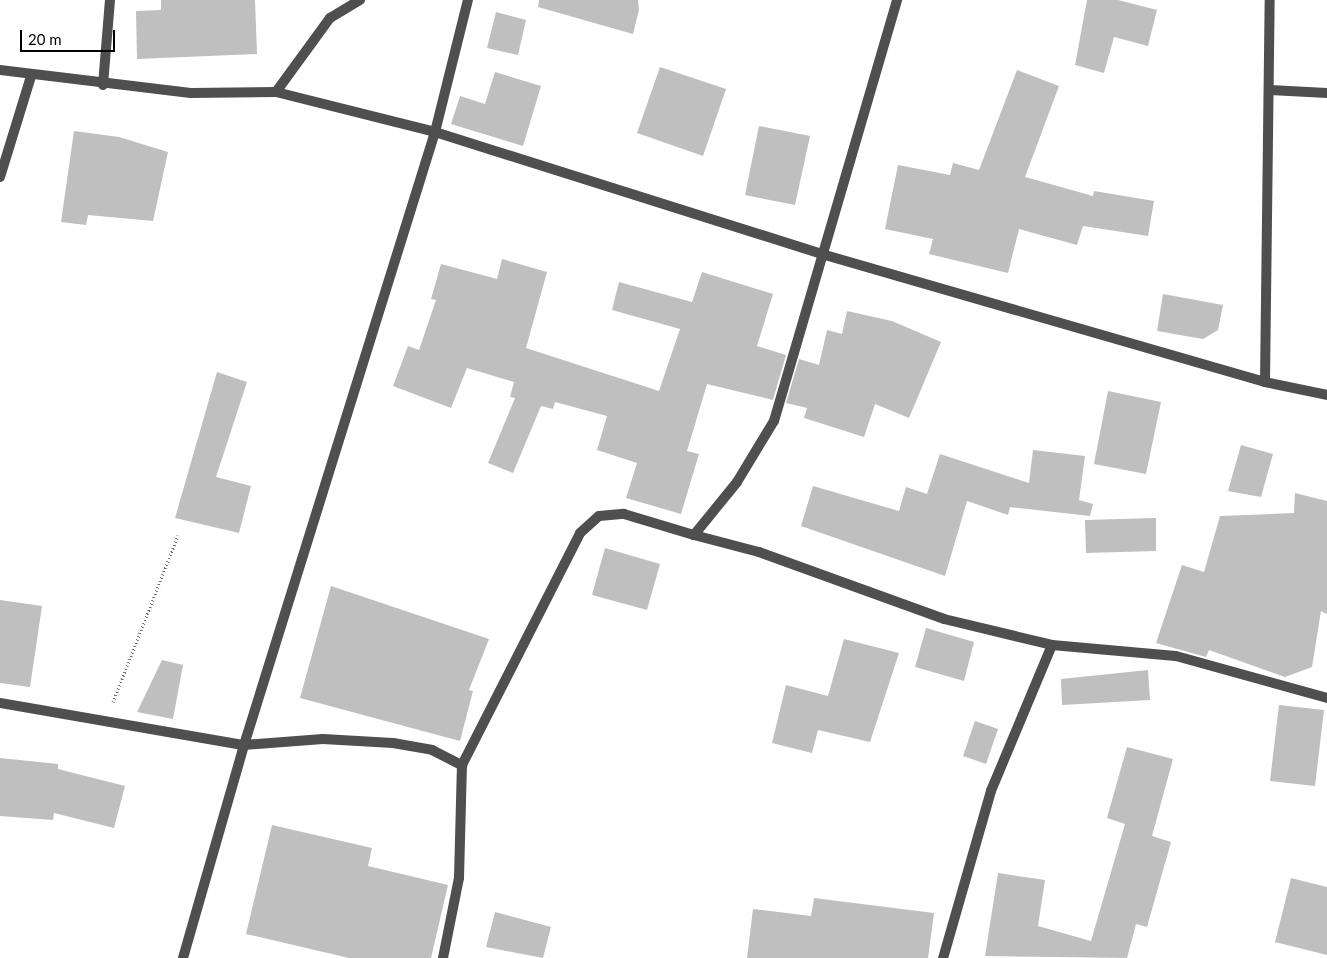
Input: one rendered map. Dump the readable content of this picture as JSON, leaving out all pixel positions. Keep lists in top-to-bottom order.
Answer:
{
  "scale_bar": "20 m"
}
